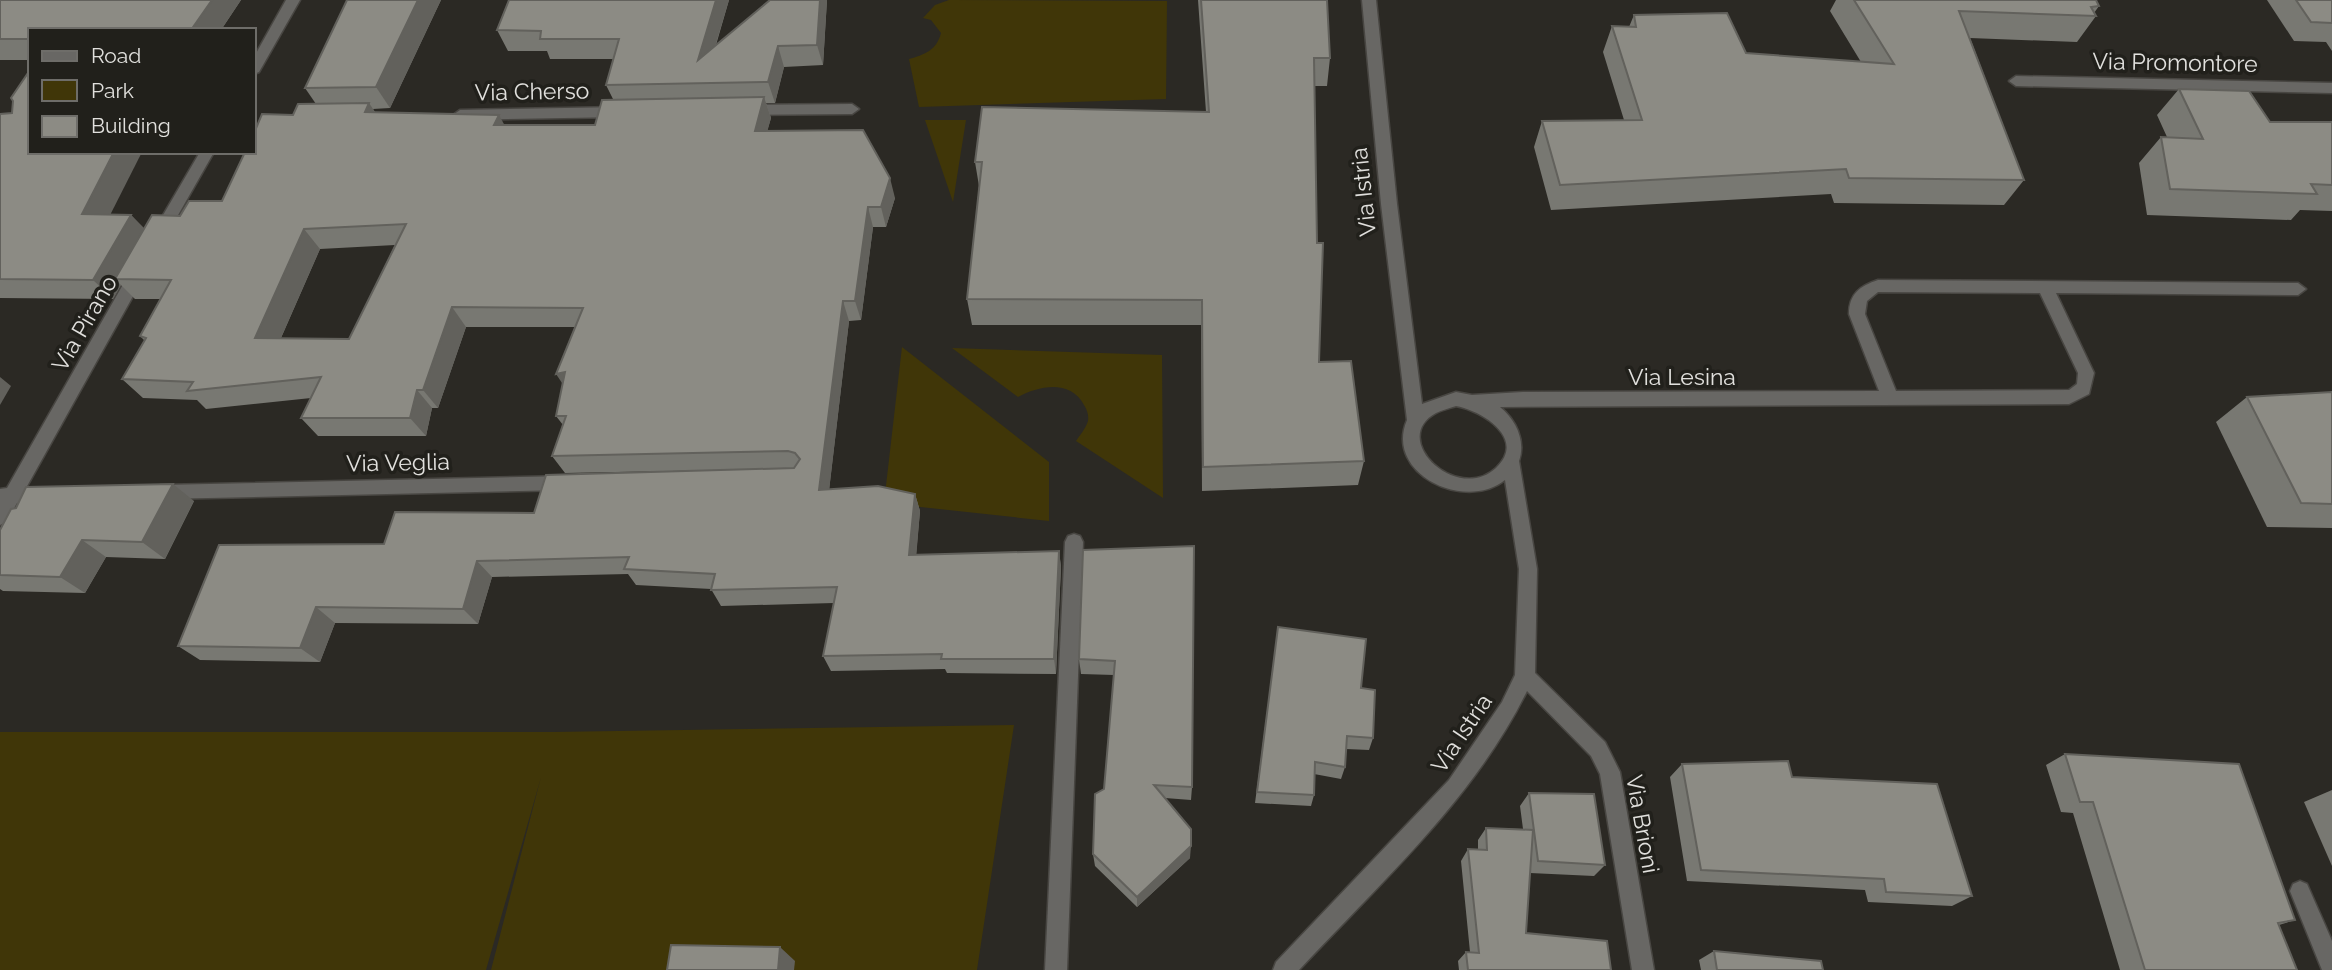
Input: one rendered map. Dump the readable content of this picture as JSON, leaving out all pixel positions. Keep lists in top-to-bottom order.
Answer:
{
  "streets": {
    "street": [
      "Via Promontore",
      "Via Cherso",
      "Via Istria",
      "Via Pirano",
      "Via Lesina",
      "Via Veglia",
      "Via Brioni"
    ]
  },
  "crossings": [
    ["Via Istria", "Via Lesina"],
    ["Via Istria", "Via Brioni"]
  ],
  "legend": ["Road", "Park", "Building"]
}
